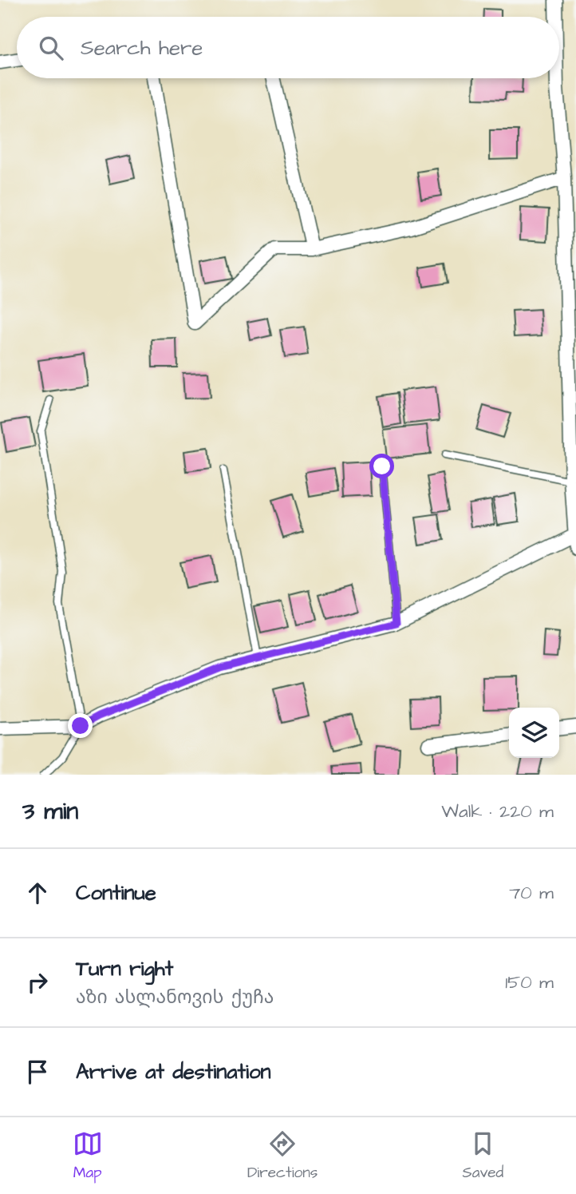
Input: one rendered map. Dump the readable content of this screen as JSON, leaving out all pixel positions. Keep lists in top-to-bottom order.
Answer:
{
  "page": {
    "search": "Search here",
    "heading": ["3 min", "Walk · 220 m"],
    "list": [
      ["Continue", "70 m"],
      ["Turn right", "აზი ასლანოვის ქუჩა", "150 m"],
      "Arrive at destination"
    ],
    "nav": ["Map", "Directions", "Saved"]
  }
}
